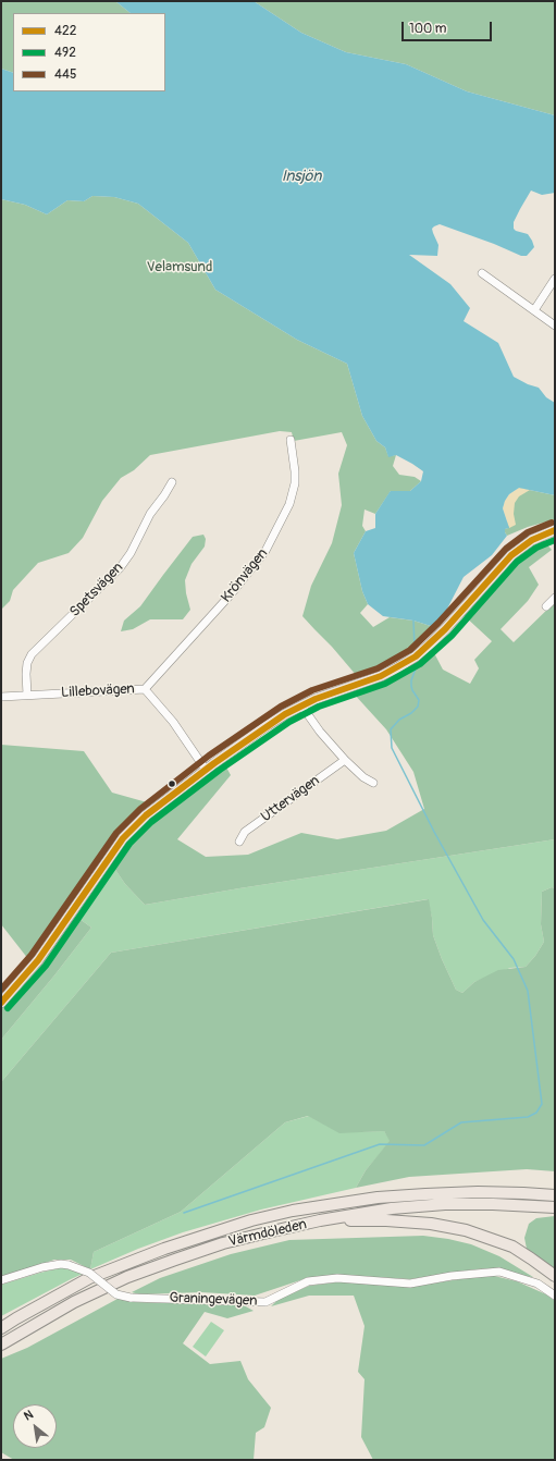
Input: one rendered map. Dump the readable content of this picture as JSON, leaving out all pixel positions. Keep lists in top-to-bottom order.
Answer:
{
  "streets": {
    "highway": ["Värmdöleden"],
    "street": [
      "Krönvägen",
      "Spetsvägen",
      "Lillebovägen",
      "Uttervägen",
      "Graningevägen"
    ]
  },
  "crossings": [
    ["Krönvägen", "Lillebovägen"],
    ["Spetsvägen", "Lillebovägen"]
  ],
  "water": ["Insjön"],
  "parks": ["Velamsund"],
  "lines": ["transit line 445", "transit line 422", "transit line 492"],
  "legend": ["422", "492", "445"],
  "scale_bar": "100 m",
  "north": "top left"
}
